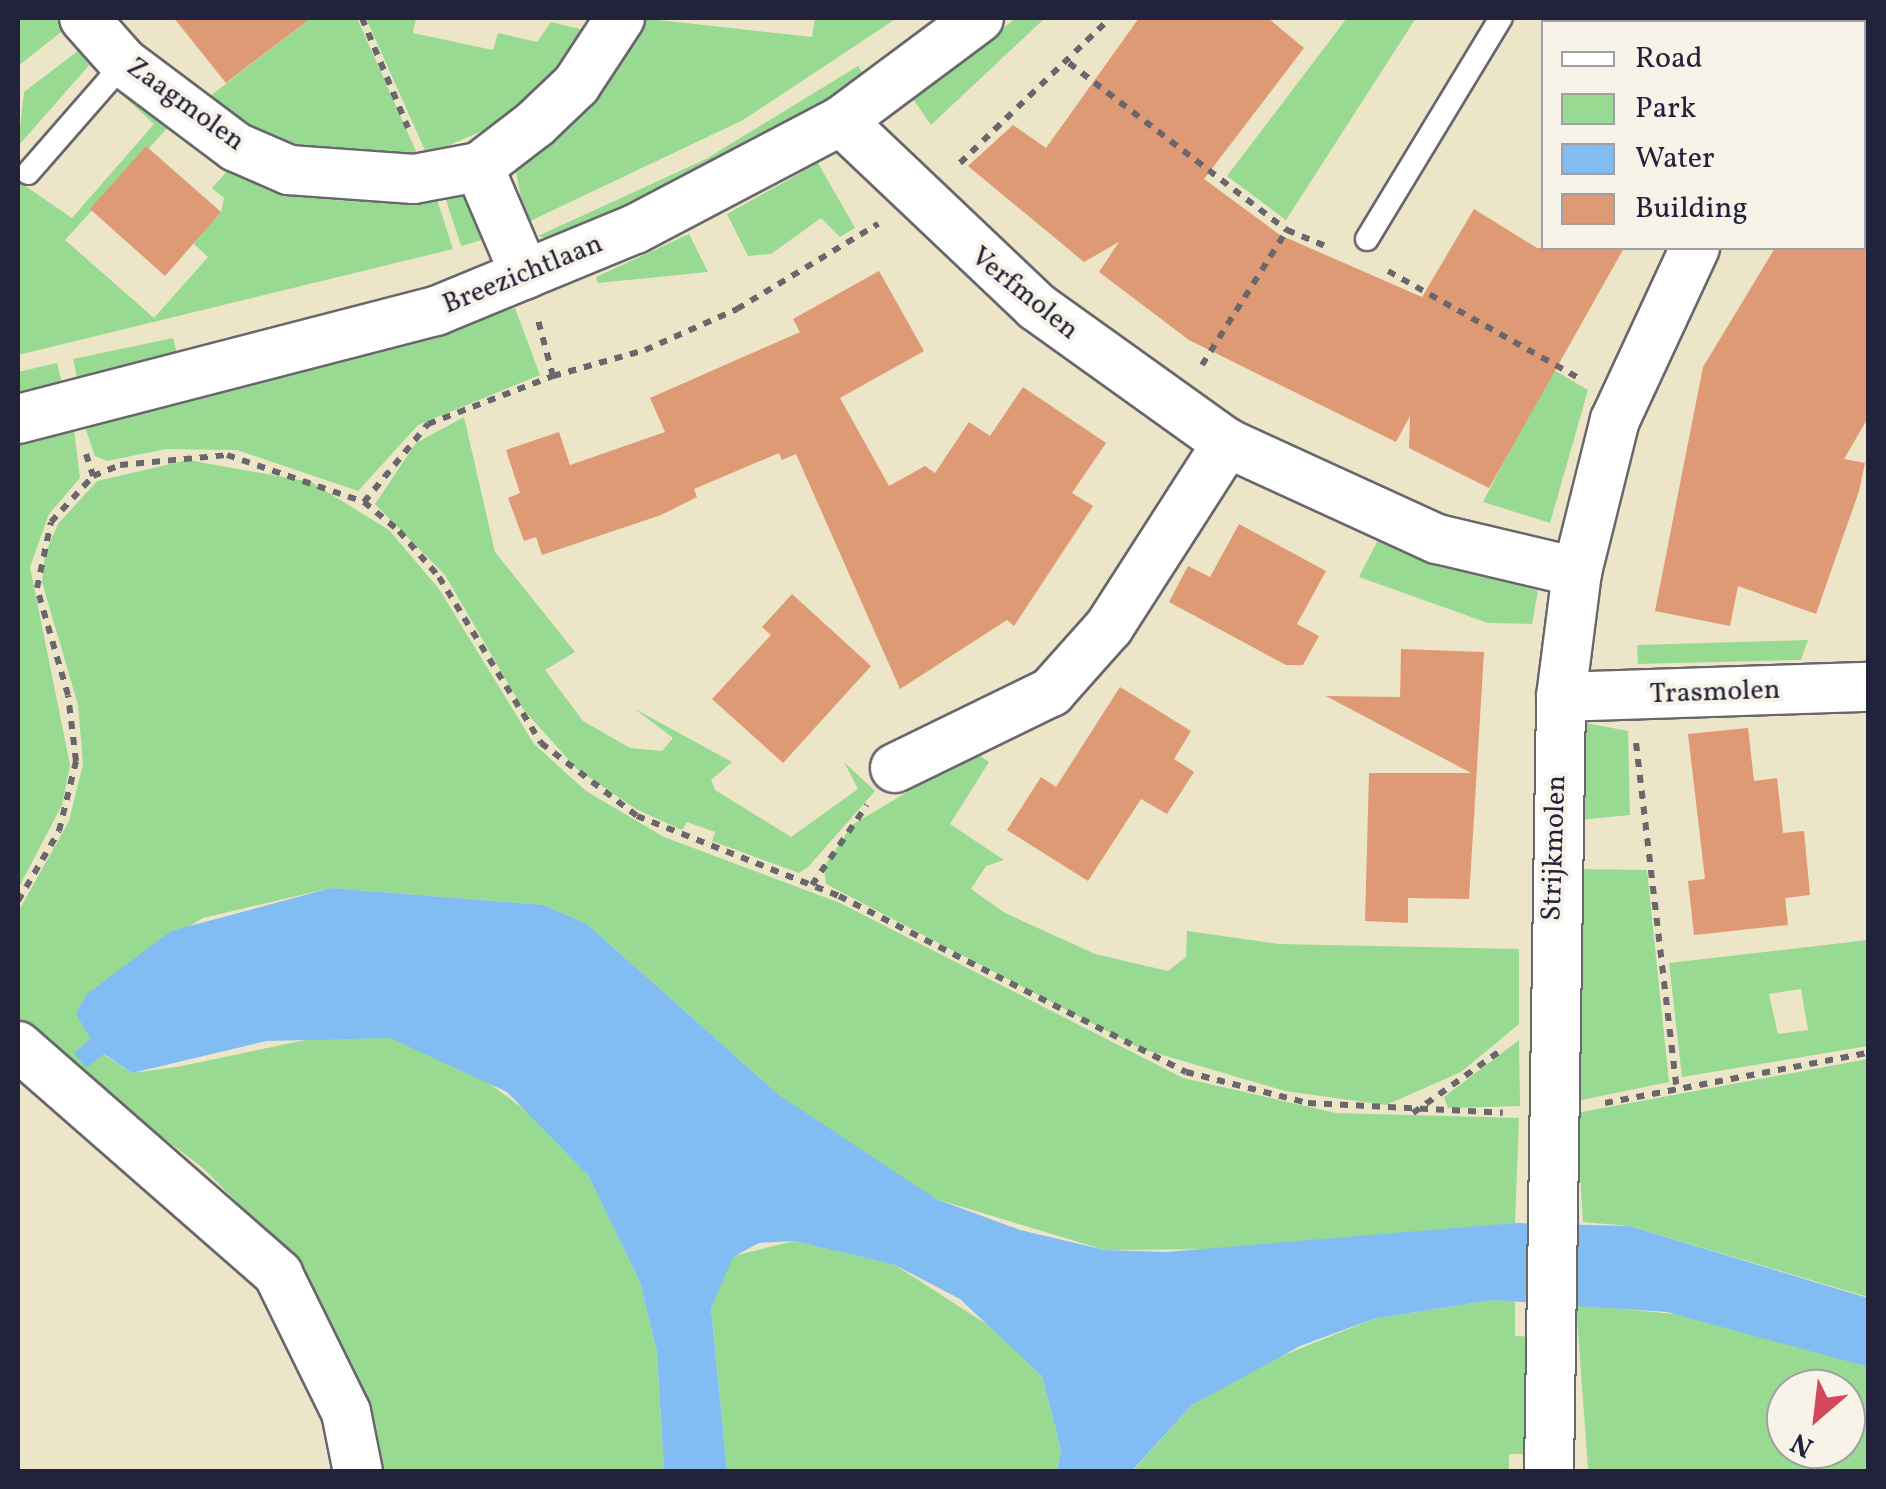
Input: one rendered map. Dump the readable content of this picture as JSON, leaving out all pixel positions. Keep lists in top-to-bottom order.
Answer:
{
  "streets": {
    "street": [
      "Zaagmolen",
      "Breezichtlaan",
      "Verfmolen",
      "Trasmolen",
      "Strijkmolen"
    ]
  },
  "crossings": [
    ["Breezichtlaan", "Verfmolen"],
    ["Verfmolen", "Strijkmolen"],
    ["Trasmolen", "Strijkmolen"]
  ],
  "legend": [
    "Road",
    "Park",
    "Water",
    "Building"
  ],
  "north": "bottom left"
}
